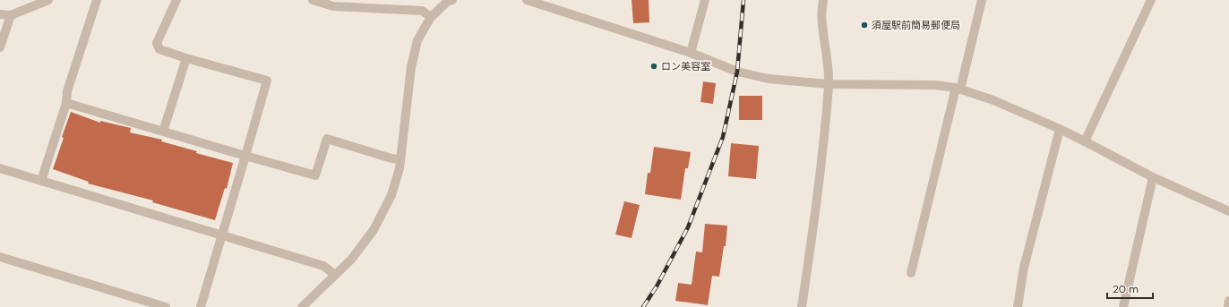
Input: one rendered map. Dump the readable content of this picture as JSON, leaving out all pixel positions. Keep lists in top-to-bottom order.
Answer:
{
  "places": ["須屋駅前簡易郵便局", "ロン美容室"],
  "scale_bar": "20 m"
}
